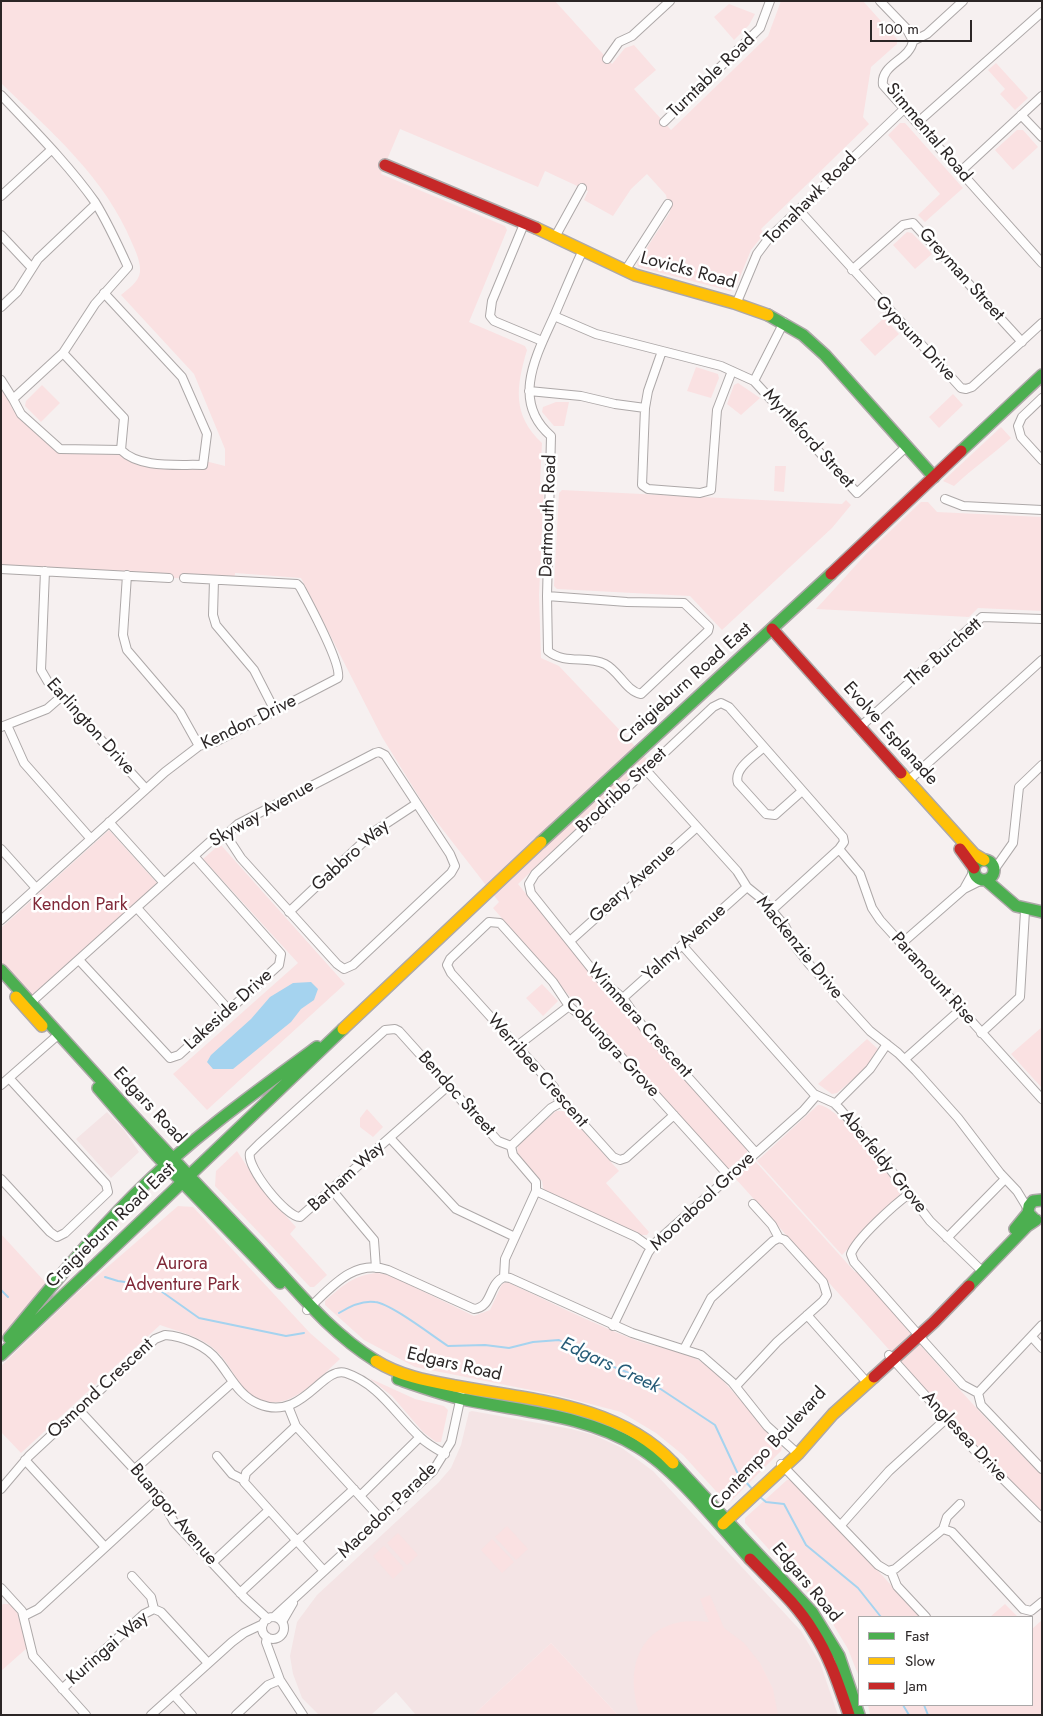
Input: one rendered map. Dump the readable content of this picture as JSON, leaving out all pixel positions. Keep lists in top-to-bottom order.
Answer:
{
  "streets": {
    "main road": [
      "Lovicks Road",
      "Craigieburn Road East",
      "Evolve Esplanade",
      "Edgars Road",
      "Contempo Boulevard"
    ],
    "street": [
      "Turntable Road",
      "Simmental Road",
      "Tomahawk Road",
      "Greyman Street",
      "Gypsum Drive",
      "Myrtleford Street",
      "Dartmouth Road",
      "The Burchett",
      "Kendon Drive",
      "Earlington Drive",
      "Brodribb Street",
      "Skyway Avenue",
      "Gabbro Way",
      "Geary Avenue",
      "Yalmy Avenue",
      "Mackenzie Drive",
      "Paramount Rise",
      "Lakeside Drive",
      "Wimmera Crescent",
      "Cobungra Grove",
      "Werribee Crescent",
      "Bendoc Street",
      "Aberfeldy Grove",
      "Barham Way",
      "Moorabool Grove",
      "Osmond Crescent",
      "Anglesea Drive",
      "Macedon Parade",
      "Buangor Avenue",
      "Kuringai Way"
    ]
  },
  "crossings": [
    ["Simmental Road", "Tomahawk Road"],
    ["Tomahawk Road", "Lovicks Road"],
    ["Tomahawk Road", "Gypsum Drive"],
    ["Lovicks Road", "Myrtleford Street"],
    ["Lovicks Road", "Dartmouth Road"],
    ["Lovicks Road", "Craigieburn Road East"],
    ["Greyman Street", "Gypsum Drive"],
    ["Myrtleford Street", "Dartmouth Road"],
    ["The Burchett", "Evolve Esplanade"],
    ["Craigieburn Road East", "Evolve Esplanade"],
    ["Craigieburn Road East", "Edgars Road"],
    ["Kendon Drive", "Earlington Drive"],
    ["Brodribb Street", "Mackenzie Drive"],
    ["Brodribb Street", "Paramount Rise"],
    ["Brodribb Street", "Wimmera Crescent"],
    ["Skyway Avenue", "Gabbro Way"],
    ["Skyway Avenue", "Lakeside Drive"],
    ["Skyway Avenue", "Edgars Road"],
    ["Geary Avenue", "Mackenzie Drive"],
    ["Geary Avenue", "Wimmera Crescent"],
    ["Yalmy Avenue", "Mackenzie Drive"],
    ["Yalmy Avenue", "Wimmera Crescent"],
    ["Yalmy Avenue", "Aberfeldy Grove"],
    ["Mackenzie Drive", "Contempo Boulevard"],
    ["Wimmera Crescent", "Moorabool Grove"],
    ["Cobungra Grove", "Werribee Crescent"],
    ["Cobungra Grove", "Moorabool Grove"],
    ["Bendoc Street", "Barham Way"],
    ["Edgars Road", "Contempo Boulevard"],
    ["Edgars Road", "Macedon Parade"],
    ["Aberfeldy Grove", "Moorabool Grove"],
    ["Aberfeldy Grove", "Contempo Boulevard"],
    ["Osmond Crescent", "Buangor Avenue"],
    ["Anglesea Drive", "Contempo Boulevard"],
    ["Macedon Parade", "Buangor Avenue"]
  ],
  "water": ["Edgars Creek"],
  "parks": ["Kendon Park", "Aurora Adventure Park"],
  "legend": ["Fast", "Slow", "Jam"],
  "scale_bar": "100 m"
}
